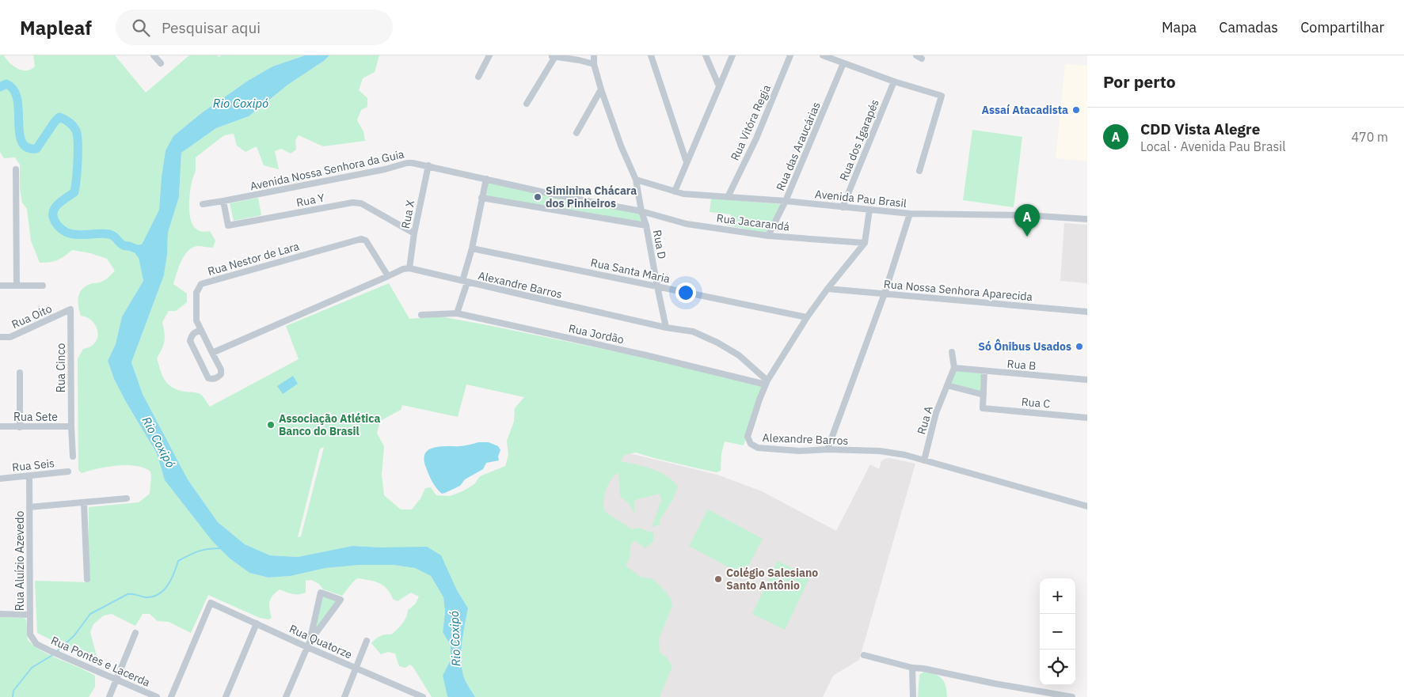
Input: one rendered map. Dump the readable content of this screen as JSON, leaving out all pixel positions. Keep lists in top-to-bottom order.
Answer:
{
  "streets": {
    "street": [
      "Rua Vitóra Regia",
      "Rua dos Igarapés",
      "Rua das Araucárias",
      "Avenida Nossa Senhora da Guia",
      "Avenida Pau Brasil",
      "Rua Y",
      "Rua X",
      "Rua Jacarandá",
      "Rua D",
      "Rua Nestor de Lara",
      "Rua Santa Maria",
      "Alexandre Barros",
      "Rua Nossa Senhora Aparecida",
      "Rua Oito",
      "Rua Jordão",
      "Rua B",
      "Rua Cinco",
      "Rua C",
      "Rua Sete",
      "Rua A",
      "Rua Seis",
      "Rua Aluízio Azevedo",
      "Rua Quatorze",
      "Rua Pontes e Lacerda"
    ]
  },
  "crossings": [
    ["Rua Vitóra Regia", "Avenida Pau Brasil"],
    ["Rua dos Igarapés", "Avenida Pau Brasil"],
    ["Rua das Araucárias", "Avenida Pau Brasil"],
    ["Rua das Araucárias", "Rua Jacarandá"],
    ["Avenida Nossa Senhora da Guia", "Rua Y"],
    ["Avenida Nossa Senhora da Guia", "Rua X"],
    ["Avenida Nossa Senhora da Guia", "Rua Jacarandá"],
    ["Avenida Nossa Senhora da Guia", "Rua D"],
    ["Avenida Pau Brasil", "Rua D"],
    ["Rua Y", "Rua X"],
    ["Rua X", "Alexandre Barros"],
    ["Rua Jacarandá", "Rua D"],
    ["Rua D", "Rua Santa Maria"],
    ["Rua D", "Alexandre Barros"],
    ["Alexandre Barros", "Rua Jordão"],
    ["Alexandre Barros", "Rua A"],
    ["Rua Oito", "Rua Cinco"],
    ["Rua B", "Rua A"],
    ["Rua Cinco", "Rua Sete"],
    ["Rua Seis", "Rua Aluízio Azevedo"],
    ["Rua Aluízio Azevedo", "Rua Pontes e Lacerda"]
  ],
  "water": ["Rio Coxipó"],
  "places": [
    "Assaí Atacadista",
    "Siminina Chácara dos Pinheiros",
    "Só Ônibus Usados",
    "Associação Atlética Banco do Brasil",
    "Colégio Salesiano Santo Antônio"
  ],
  "page": {
    "header": "Mapleaf",
    "search": "Pesquisar aqui",
    "nav": ["Mapa", "Camadas", "Compartilhar"],
    "heading": "Por perto",
    "list": [
      {
        "mark": "A",
        "name": "CDD Vista Alegre",
        "note": "Local · Avenida Pau Brasil",
        "value": "470 m"
      }
    ],
    "pins": "A",
    "map_buttons": ["+", "−"]
  }
}
